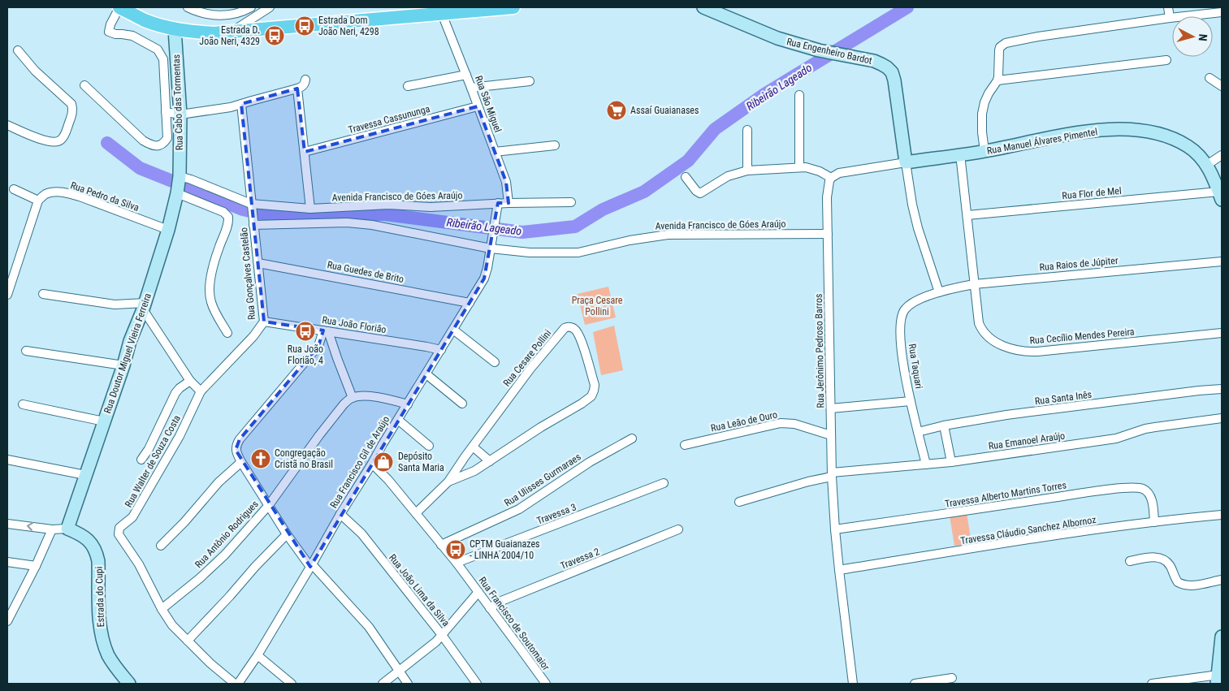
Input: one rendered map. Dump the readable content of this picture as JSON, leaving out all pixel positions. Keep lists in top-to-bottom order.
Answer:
{
  "streets": {
    "street": [
      "Rua Engenheiro Bardot",
      "Rua Cabo das Tormentas",
      "Rua São Miguel",
      "Travessa Cassununga",
      "Rua Manuel Álvares Pimentel",
      "Rua Flor de Mel",
      "Rua Pedro da Silva",
      "Avenida Francisco de Góes Araújo",
      "Rua Raios de Júpiter",
      "Rua Guedes de Brito",
      "Rua Gonçalves Castelão",
      "Rua João Florião",
      "Rua Cecílio Mendes Pereira",
      "Rua Jerônimo Pedroso Barros",
      "Rua Doutor Miguel Vieira Ferreira",
      "Rua Cesare Pollini",
      "Rua Taquari",
      "Rua Santa Inês",
      "Rua Leão de Ouro",
      "Rua Emanoel Araújo",
      "Rua Walter de Souza Costa",
      "Rua Francisco Gil de Araújo",
      "Rua Ulisses Gurmaraes",
      "Travessa Alberto Martins Torres",
      "Travessa 3",
      "Travessa Cláudio Sanchez Albornoz",
      "Rua Antônio Rodrigues",
      "Travessa 2",
      "Rua João Lima da Silva",
      "Estrada do Cupi",
      "Rua Francisco de Soutomaior"
    ]
  },
  "crossings": [
    ["Rua Engenheiro Bardot", "Rua Manuel Álvares Pimentel"],
    ["Rua Cabo das Tormentas", "Avenida Francisco de Góes Araújo"],
    ["Rua Cabo das Tormentas", "Rua Doutor Miguel Vieira Ferreira"],
    ["Rua São Miguel", "Travessa Cassununga"],
    ["Rua São Miguel", "Avenida Francisco de Góes Araújo"],
    ["Rua Manuel Álvares Pimentel", "Rua Flor de Mel"],
    ["Rua Manuel Álvares Pimentel", "Rua Cecílio Mendes Pereira"],
    ["Rua Manuel Álvares Pimentel", "Rua Jerônimo Pedroso Barros"],
    ["Rua Flor de Mel", "Rua Cecílio Mendes Pereira"],
    ["Rua Pedro da Silva", "Rua Doutor Miguel Vieira Ferreira"],
    ["Avenida Francisco de Góes Araújo", "Rua Gonçalves Castelão"],
    ["Avenida Francisco de Góes Araújo", "Rua Jerônimo Pedroso Barros"],
    ["Avenida Francisco de Góes Araújo", "Rua Doutor Miguel Vieira Ferreira"],
    ["Avenida Francisco de Góes Araújo", "Rua Francisco Gil de Araújo"],
    ["Rua Raios de Júpiter", "Rua Cecílio Mendes Pereira"],
    ["Rua Raios de Júpiter", "Rua Taquari"],
    ["Rua Guedes de Brito", "Rua Gonçalves Castelão"],
    ["Rua Guedes de Brito", "Rua Francisco Gil de Araújo"],
    ["Rua Gonçalves Castelão", "Rua João Florião"],
    ["Rua Gonçalves Castelão", "Rua Walter de Souza Costa"],
    ["Rua João Florião", "Rua Francisco Gil de Araújo"],
    ["Rua Jerônimo Pedroso Barros", "Rua Leão de Ouro"],
    ["Rua Jerônimo Pedroso Barros", "Rua Emanoel Araújo"],
    ["Rua Jerônimo Pedroso Barros", "Travessa Alberto Martins Torres"],
    ["Rua Jerônimo Pedroso Barros", "Travessa Cláudio Sanchez Albornoz"],
    ["Rua Doutor Miguel Vieira Ferreira", "Estrada do Cupi"],
    ["Rua Cesare Pollini", "Rua Francisco de Soutomaior"],
    ["Rua Taquari", "Rua Santa Inês"],
    ["Rua Taquari", "Rua Emanoel Araújo"],
    ["Rua Walter de Souza Costa", "Rua Antônio Rodrigues"],
    ["Rua Francisco Gil de Araújo", "Rua João Lima da Silva"],
    ["Rua Francisco Gil de Araújo", "Rua Francisco de Soutomaior"],
    ["Rua Ulisses Gurmaraes", "Rua Francisco de Soutomaior"],
    ["Travessa Alberto Martins Torres", "Travessa Cláudio Sanchez Albornoz"],
    ["Travessa 3", "Rua Francisco de Soutomaior"],
    ["Travessa 2", "Rua Francisco de Soutomaior"]
  ],
  "water": ["Ribeirão Lageado"],
  "parks": ["Praça Cesare Pollini"],
  "places": {
    "bus stop": [
      "Estrada Dom João Neri, 4298",
      "Estrada D. João Neri, 4329",
      "Rua João Florião, 4",
      "CPTM Guaianazes - LINHA 2004/10"
    ],
    "supermarket": ["Assaí Guaianases"],
    "church": ["Congregação Cristã no Brasil"],
    "shop": ["Depósito Santa Maria"]
  },
  "north": "right"
}
